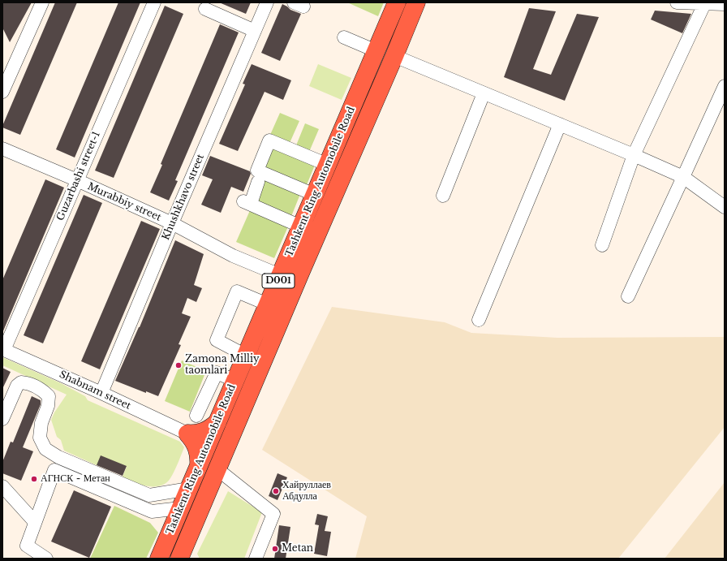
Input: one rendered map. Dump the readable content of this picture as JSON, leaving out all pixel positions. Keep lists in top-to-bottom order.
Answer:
{
  "streets": {
    "highway": ["Tashkent Ring Automobile Road", "D001"],
    "street": [
      "Guzarbashi street-1",
      "Khushkhavo street",
      "Murabbiy street",
      "Shabnam street"
    ]
  },
  "crossings": [
    ["Guzarbashi street-1", "Murabbiy street"],
    ["Guzarbashi street-1", "Shabnam street"],
    ["Tashkent Ring Automobile Road", "Murabbiy street"],
    ["Khushkhavo street", "Murabbiy street"],
    ["Khushkhavo street", "Shabnam street"]
  ],
  "places": [
    "Zamona Milliy taomlari",
    "АГНСК - Метан",
    "Хайруллаев Абдулла",
    "Metan"
  ]
}
